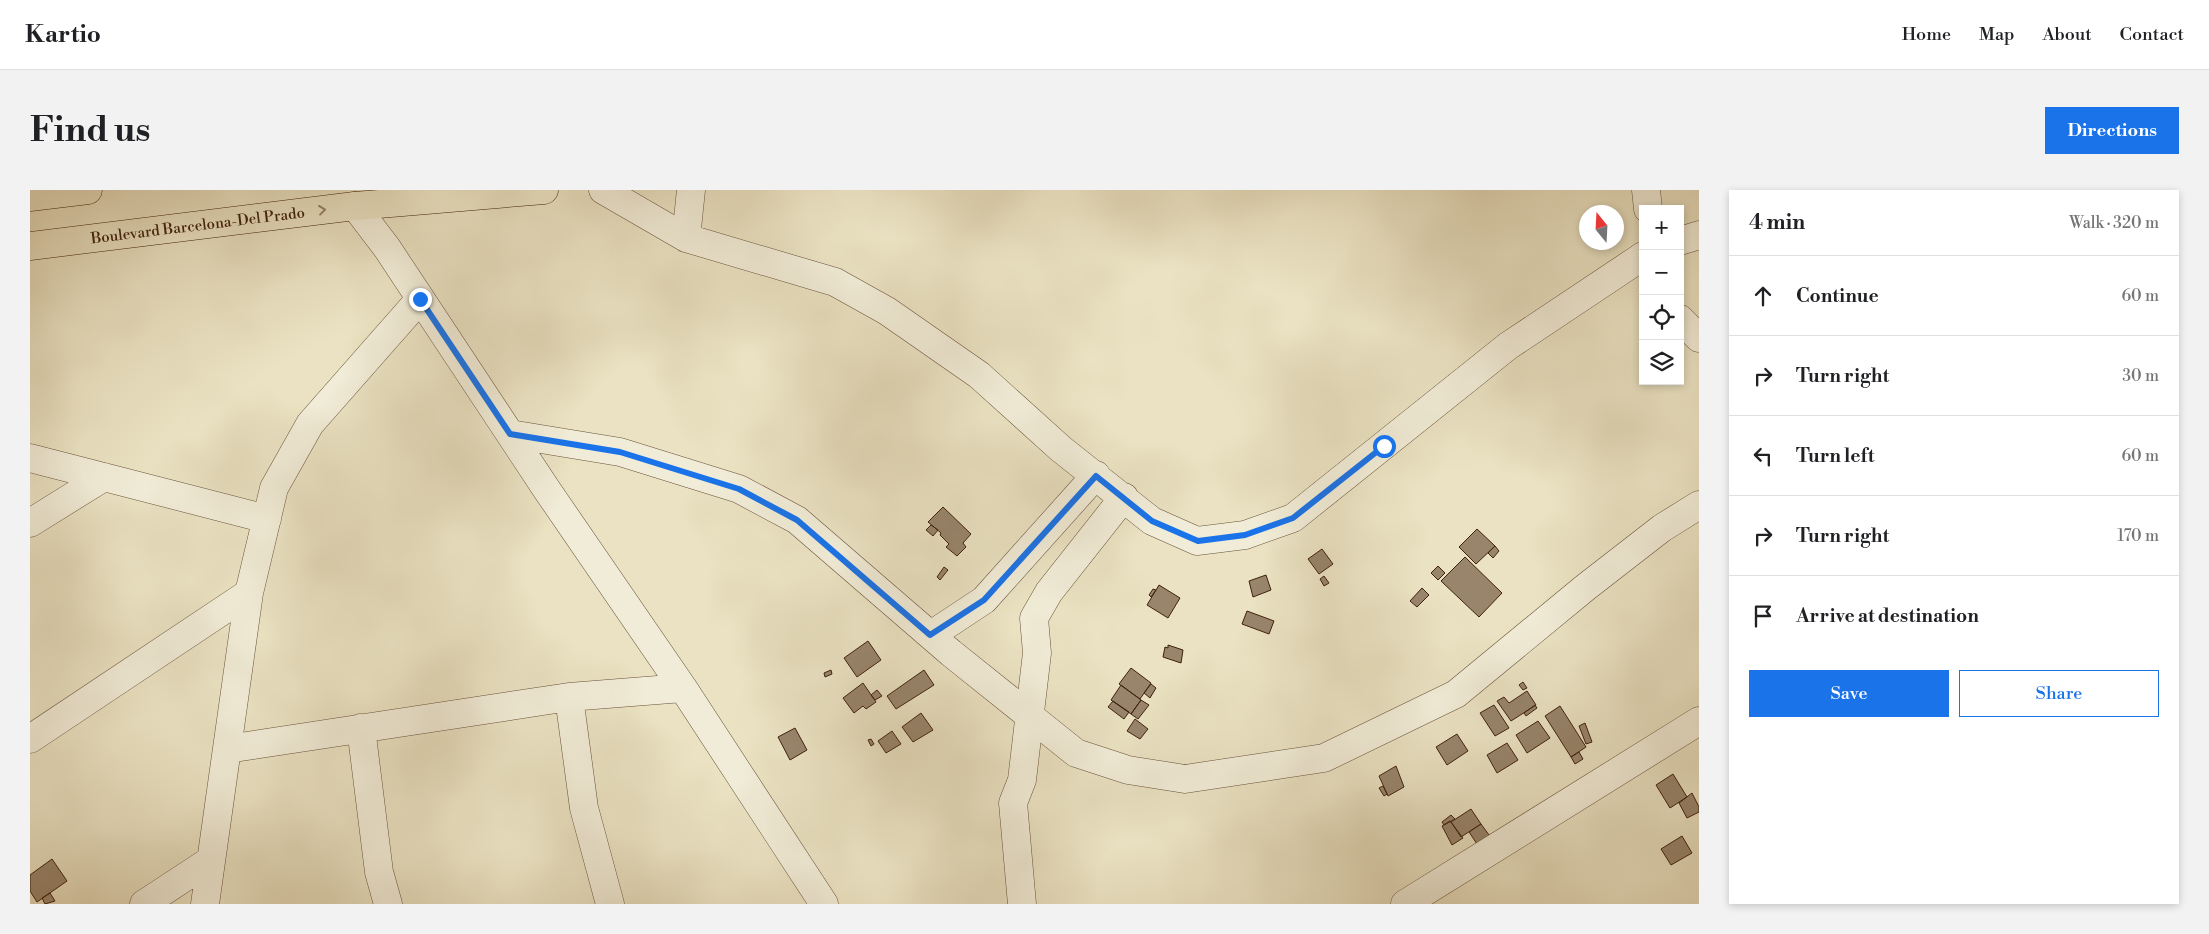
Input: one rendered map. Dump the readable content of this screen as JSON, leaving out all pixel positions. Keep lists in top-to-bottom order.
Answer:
{
  "streets": {
    "main road": ["Boulevard Barcelona-Del Prado"]
  },
  "one_way": ["Boulevard Barcelona-Del Prado"],
  "north": "top",
  "page": {
    "header": "Kartio",
    "nav": [
      "Home",
      "Map",
      "About",
      "Contact"
    ],
    "buttons": [
      "Directions",
      ["Save", "Share"]
    ],
    "title": "Find us",
    "heading": ["4 min", "Walk · 320 m"],
    "map_buttons": ["+", "−"],
    "list": [
      ["Continue", "60 m"],
      ["Turn right", "30 m"],
      ["Turn left", "60 m"],
      ["Turn right", "170 m"],
      "Arrive at destination"
    ]
  }
}
